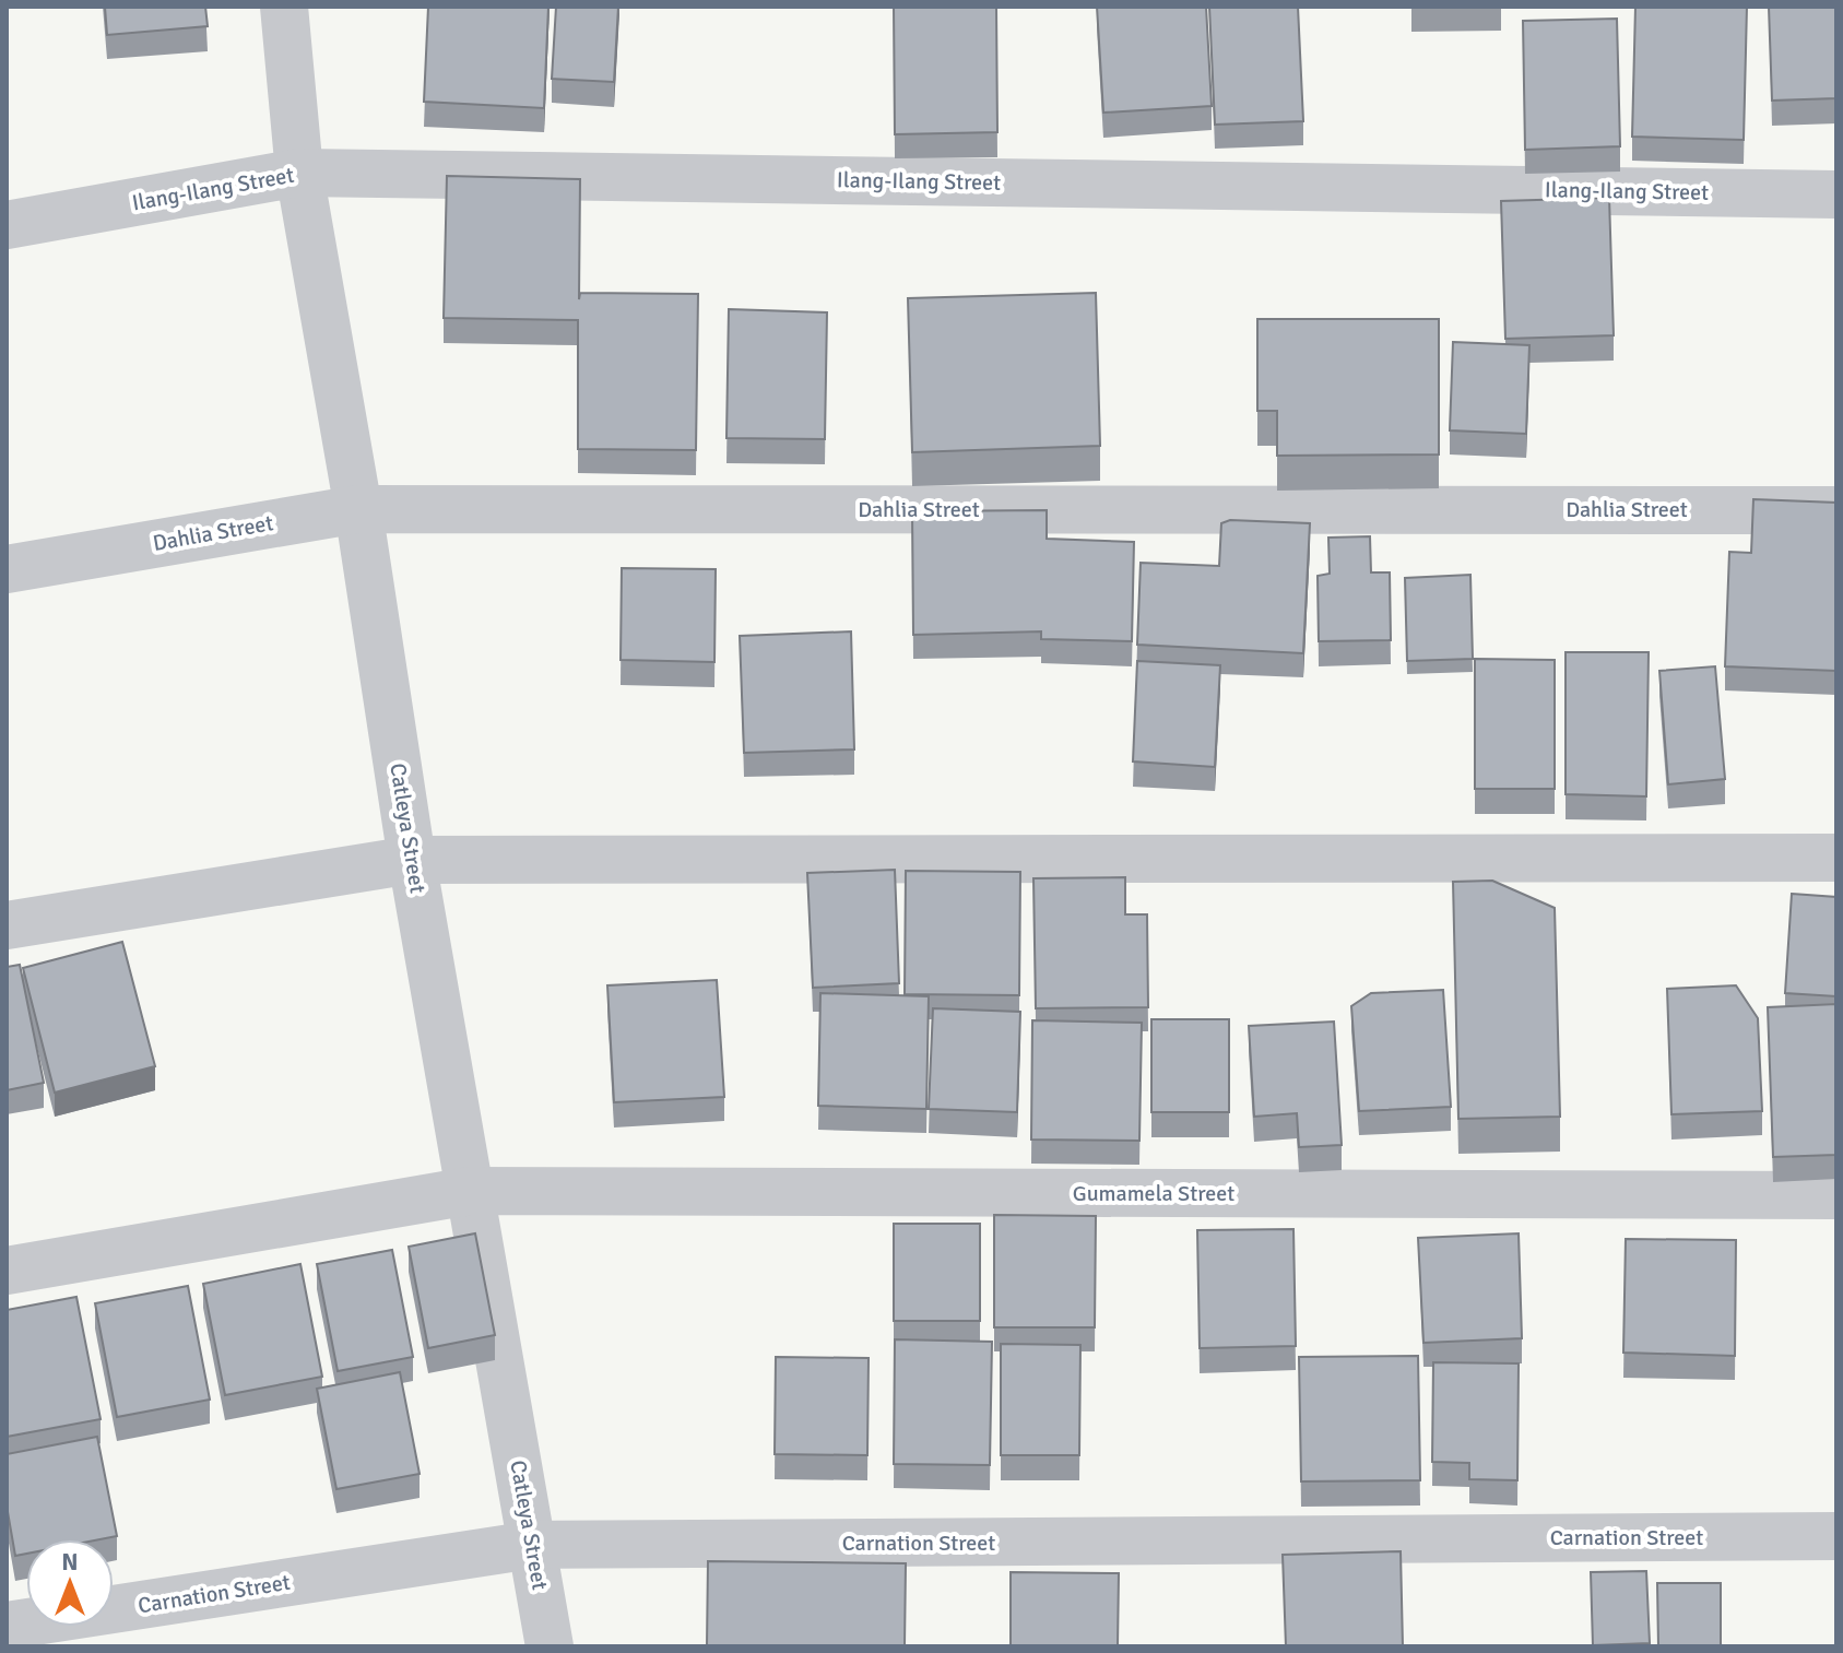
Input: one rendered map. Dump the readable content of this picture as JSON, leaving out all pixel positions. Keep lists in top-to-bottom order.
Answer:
{
  "streets": {
    "street": [
      "Ilang-Ilang Street",
      "Dahlia Street",
      "Catleya Street",
      "Gumamela Street",
      "Carnation Street"
    ]
  },
  "crossings": [
    ["Ilang-Ilang Street", "Catleya Street"],
    ["Dahlia Street", "Catleya Street"],
    ["Catleya Street", "Gumamela Street"],
    ["Catleya Street", "Carnation Street"]
  ],
  "north": "top"
}
